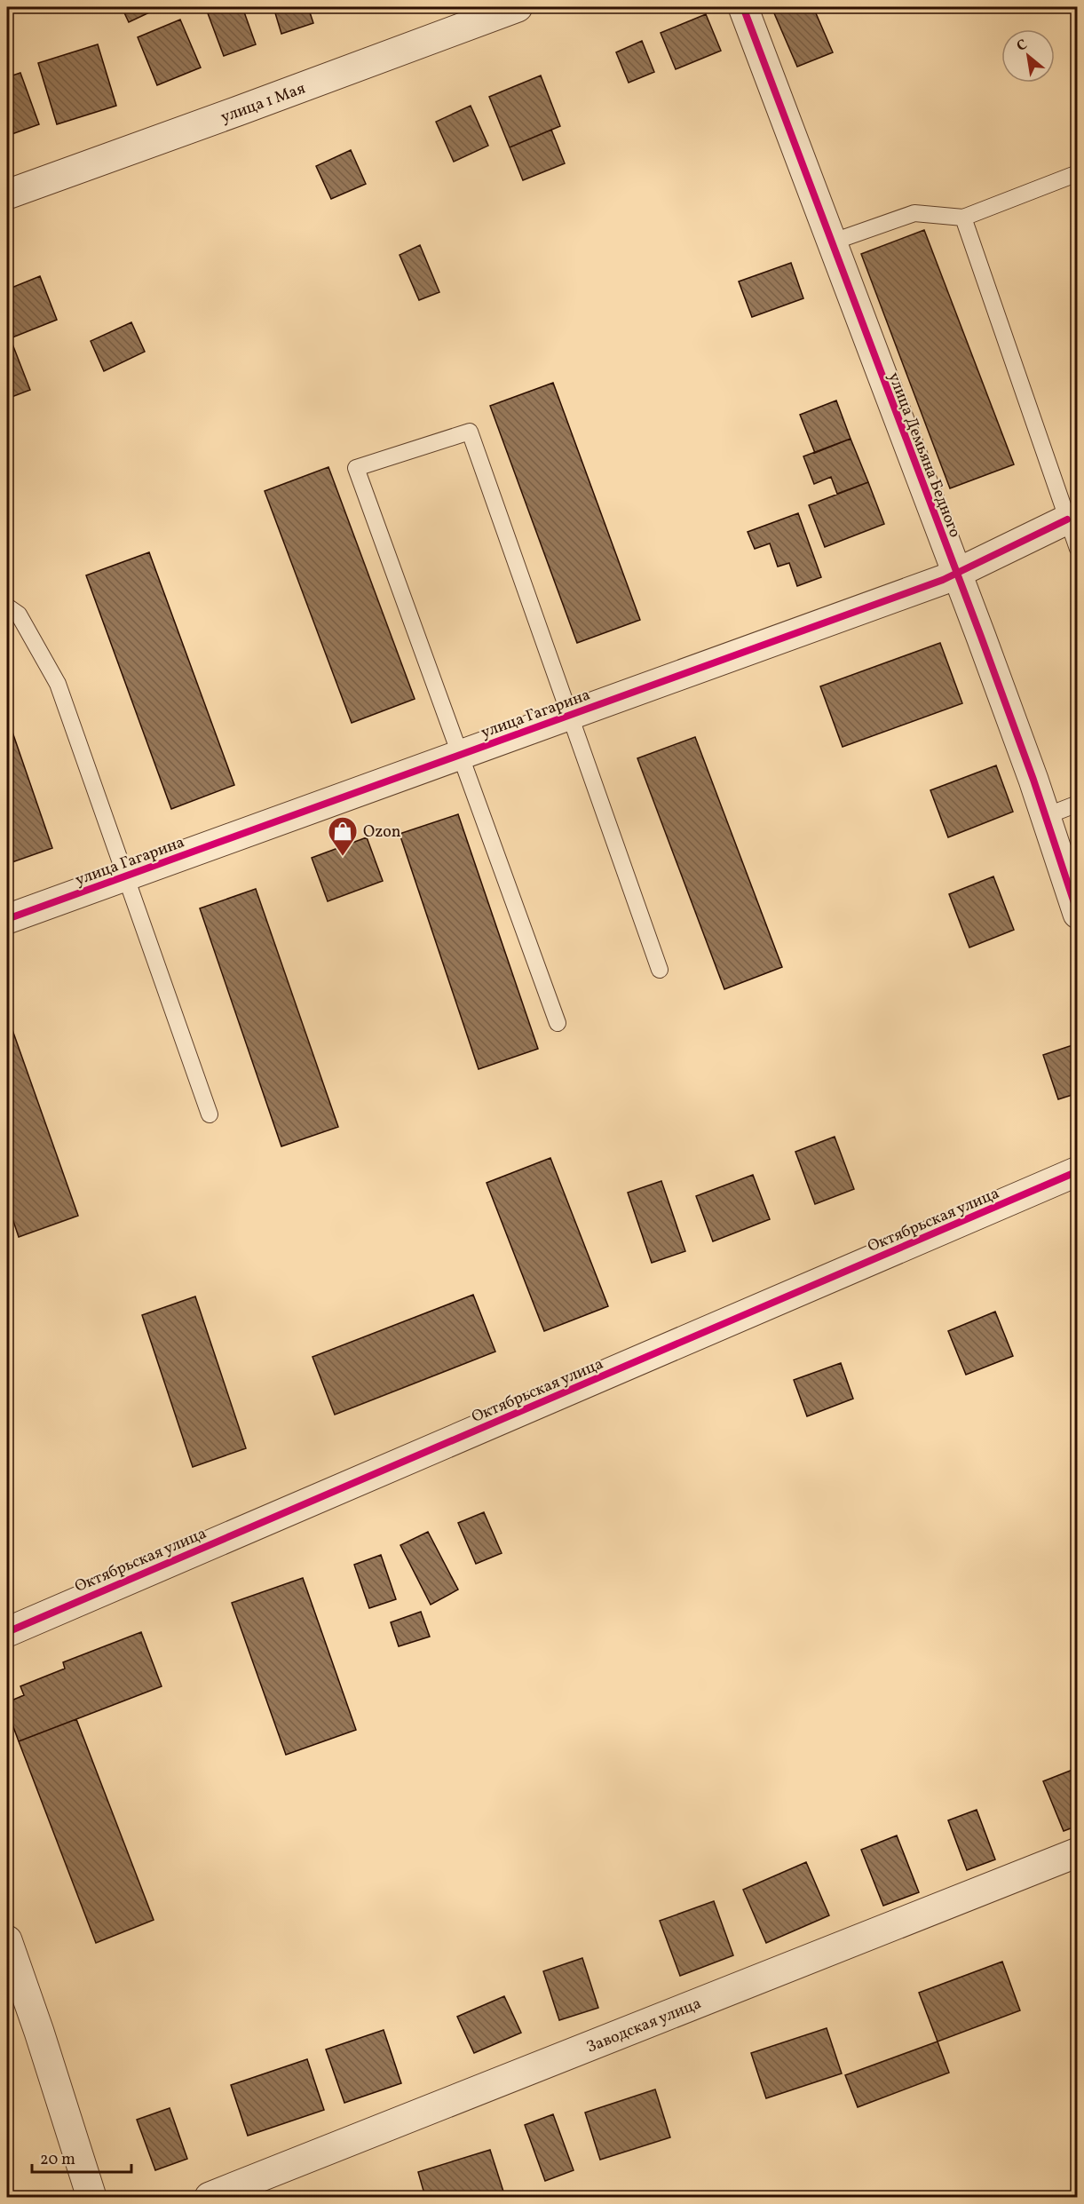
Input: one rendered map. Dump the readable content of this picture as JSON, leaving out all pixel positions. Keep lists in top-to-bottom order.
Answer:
{
  "streets": {
    "street": [
      "улица 1 Мая",
      "улица Демьяна Бедного",
      "улица Гагарина",
      "Октябрьская улица",
      "Заводская улица"
    ]
  },
  "crossings": [
    ["улица Демьяна Бедного", "улица Гагарина"]
  ],
  "places": {
    "shop": ["Ozon"]
  },
  "scale_bar": "20 m",
  "north": "top left"
}
